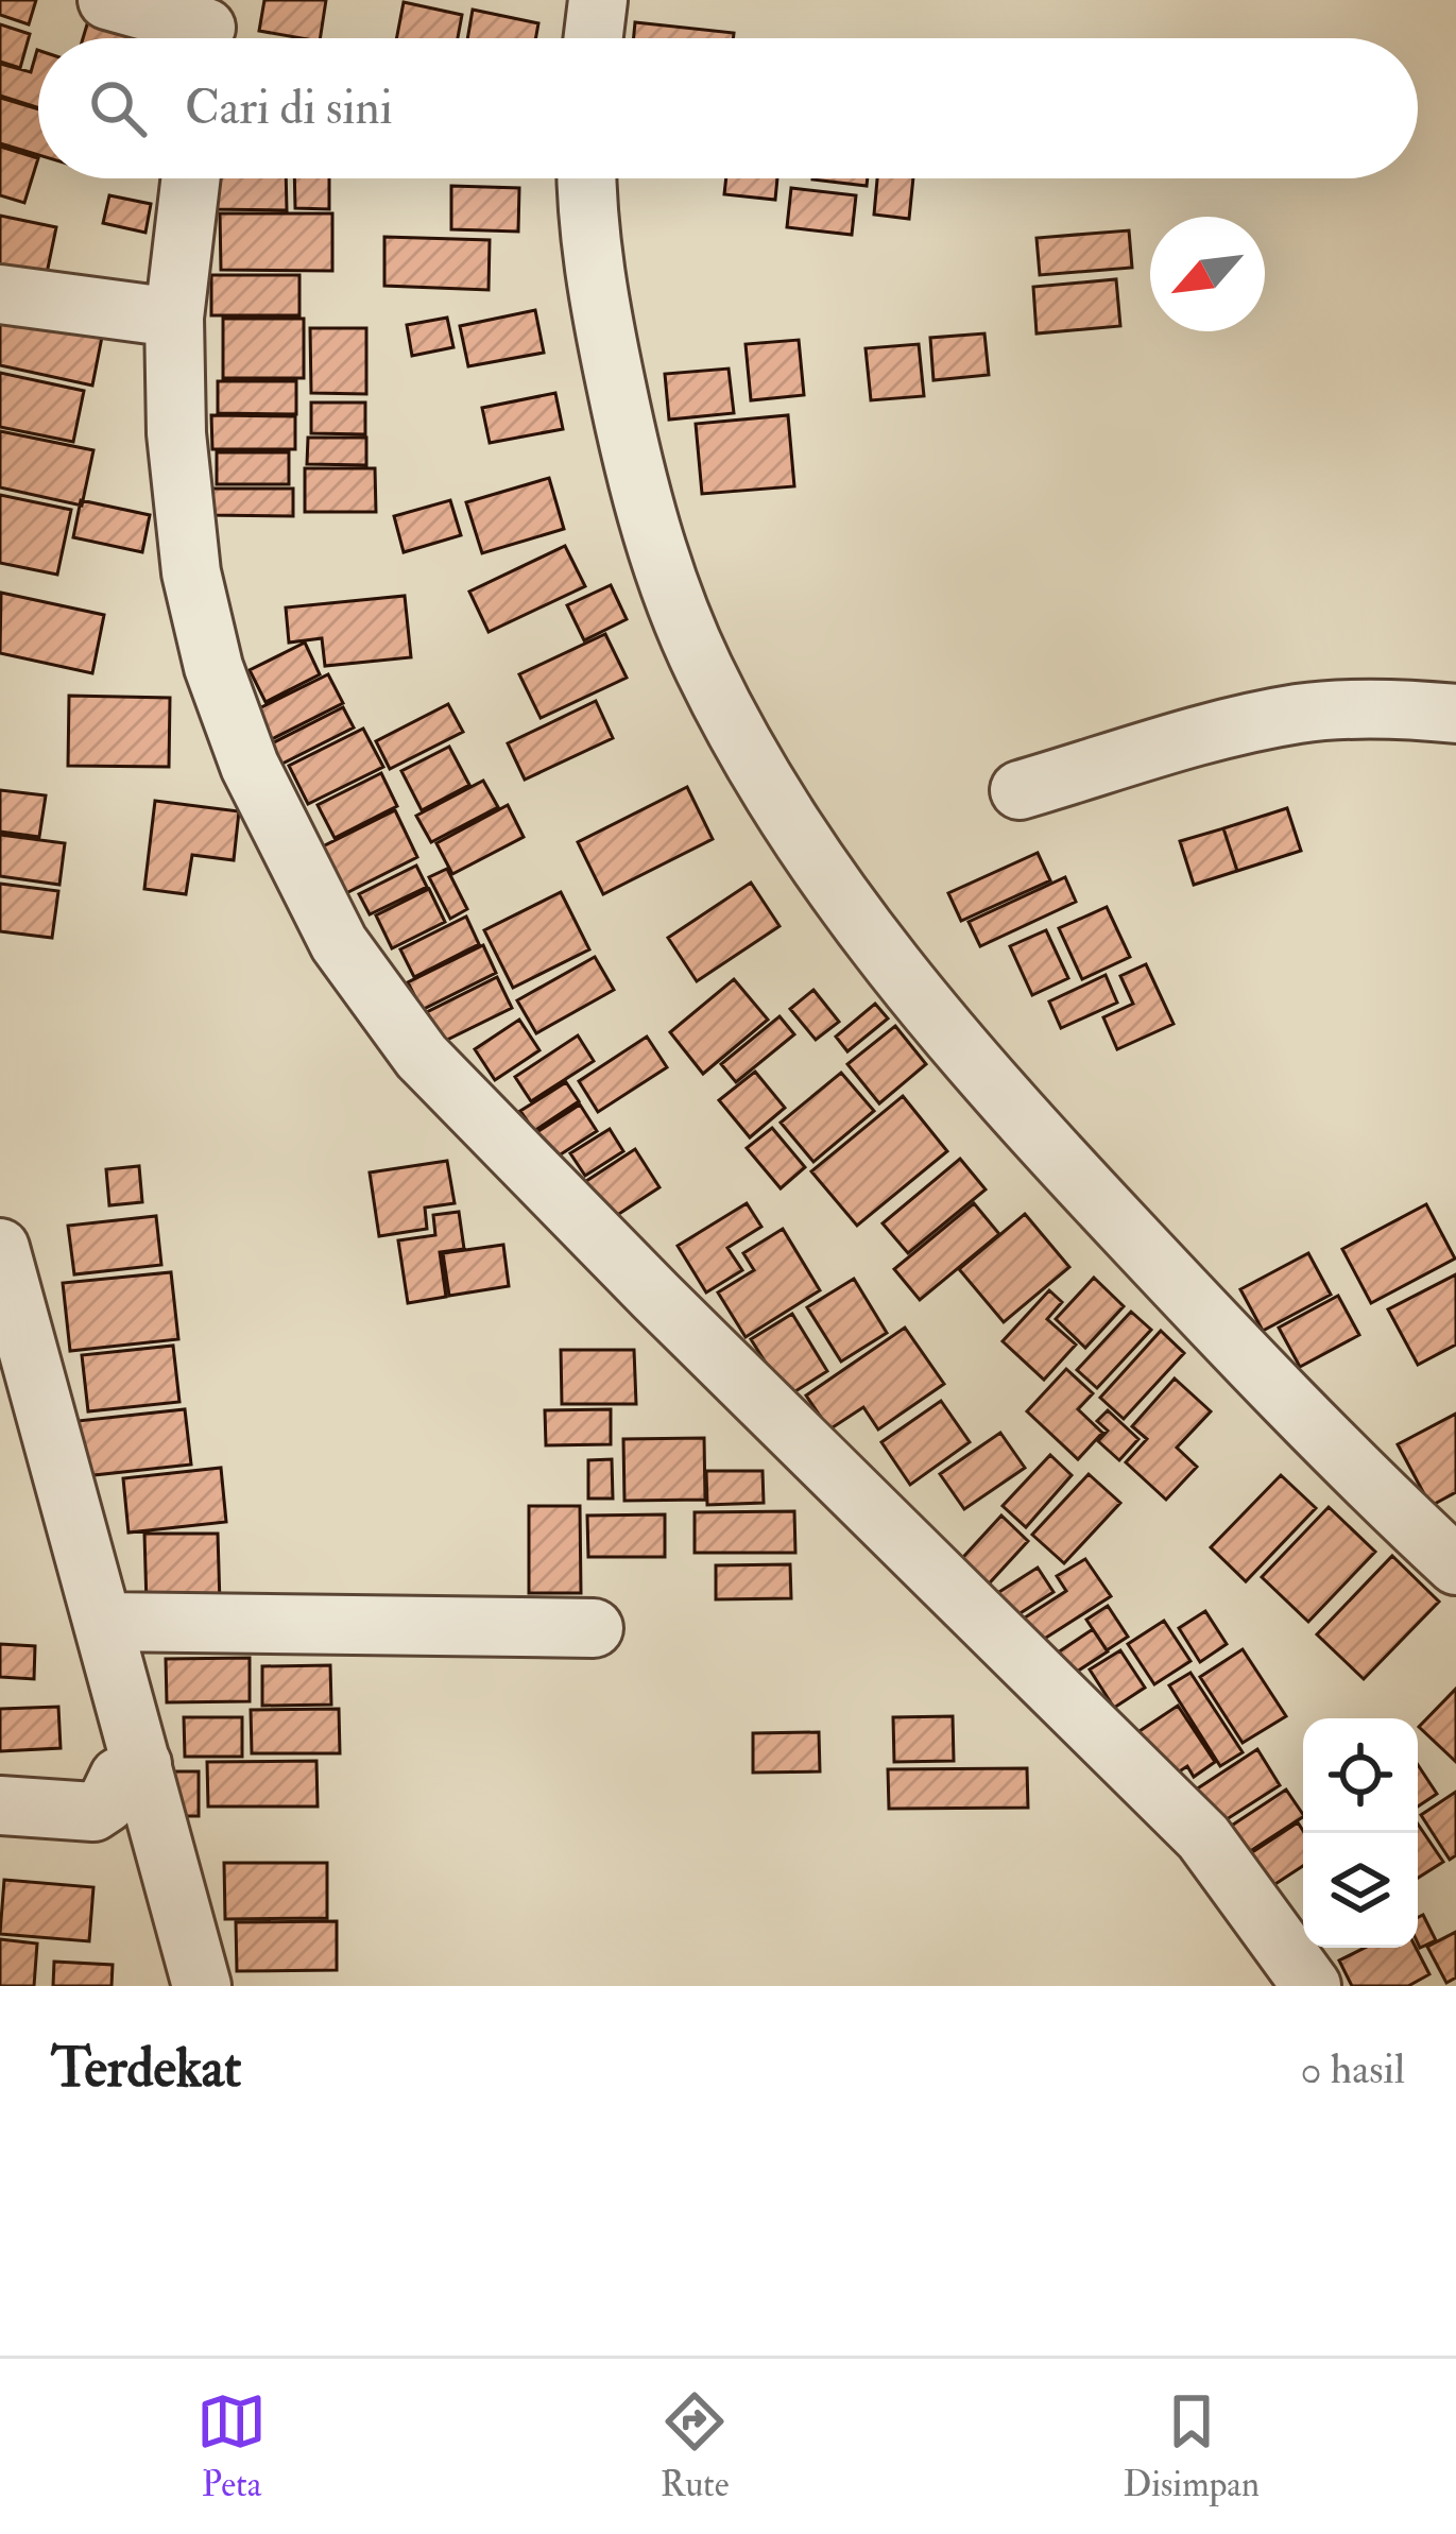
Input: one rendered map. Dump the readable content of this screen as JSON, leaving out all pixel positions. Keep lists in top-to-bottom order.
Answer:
{
  "north": "bottom left",
  "page": {
    "search": "Cari di sini",
    "heading": ["Terdekat", "0 hasil"],
    "nav": ["Peta", "Rute", "Disimpan"]
  }
}
